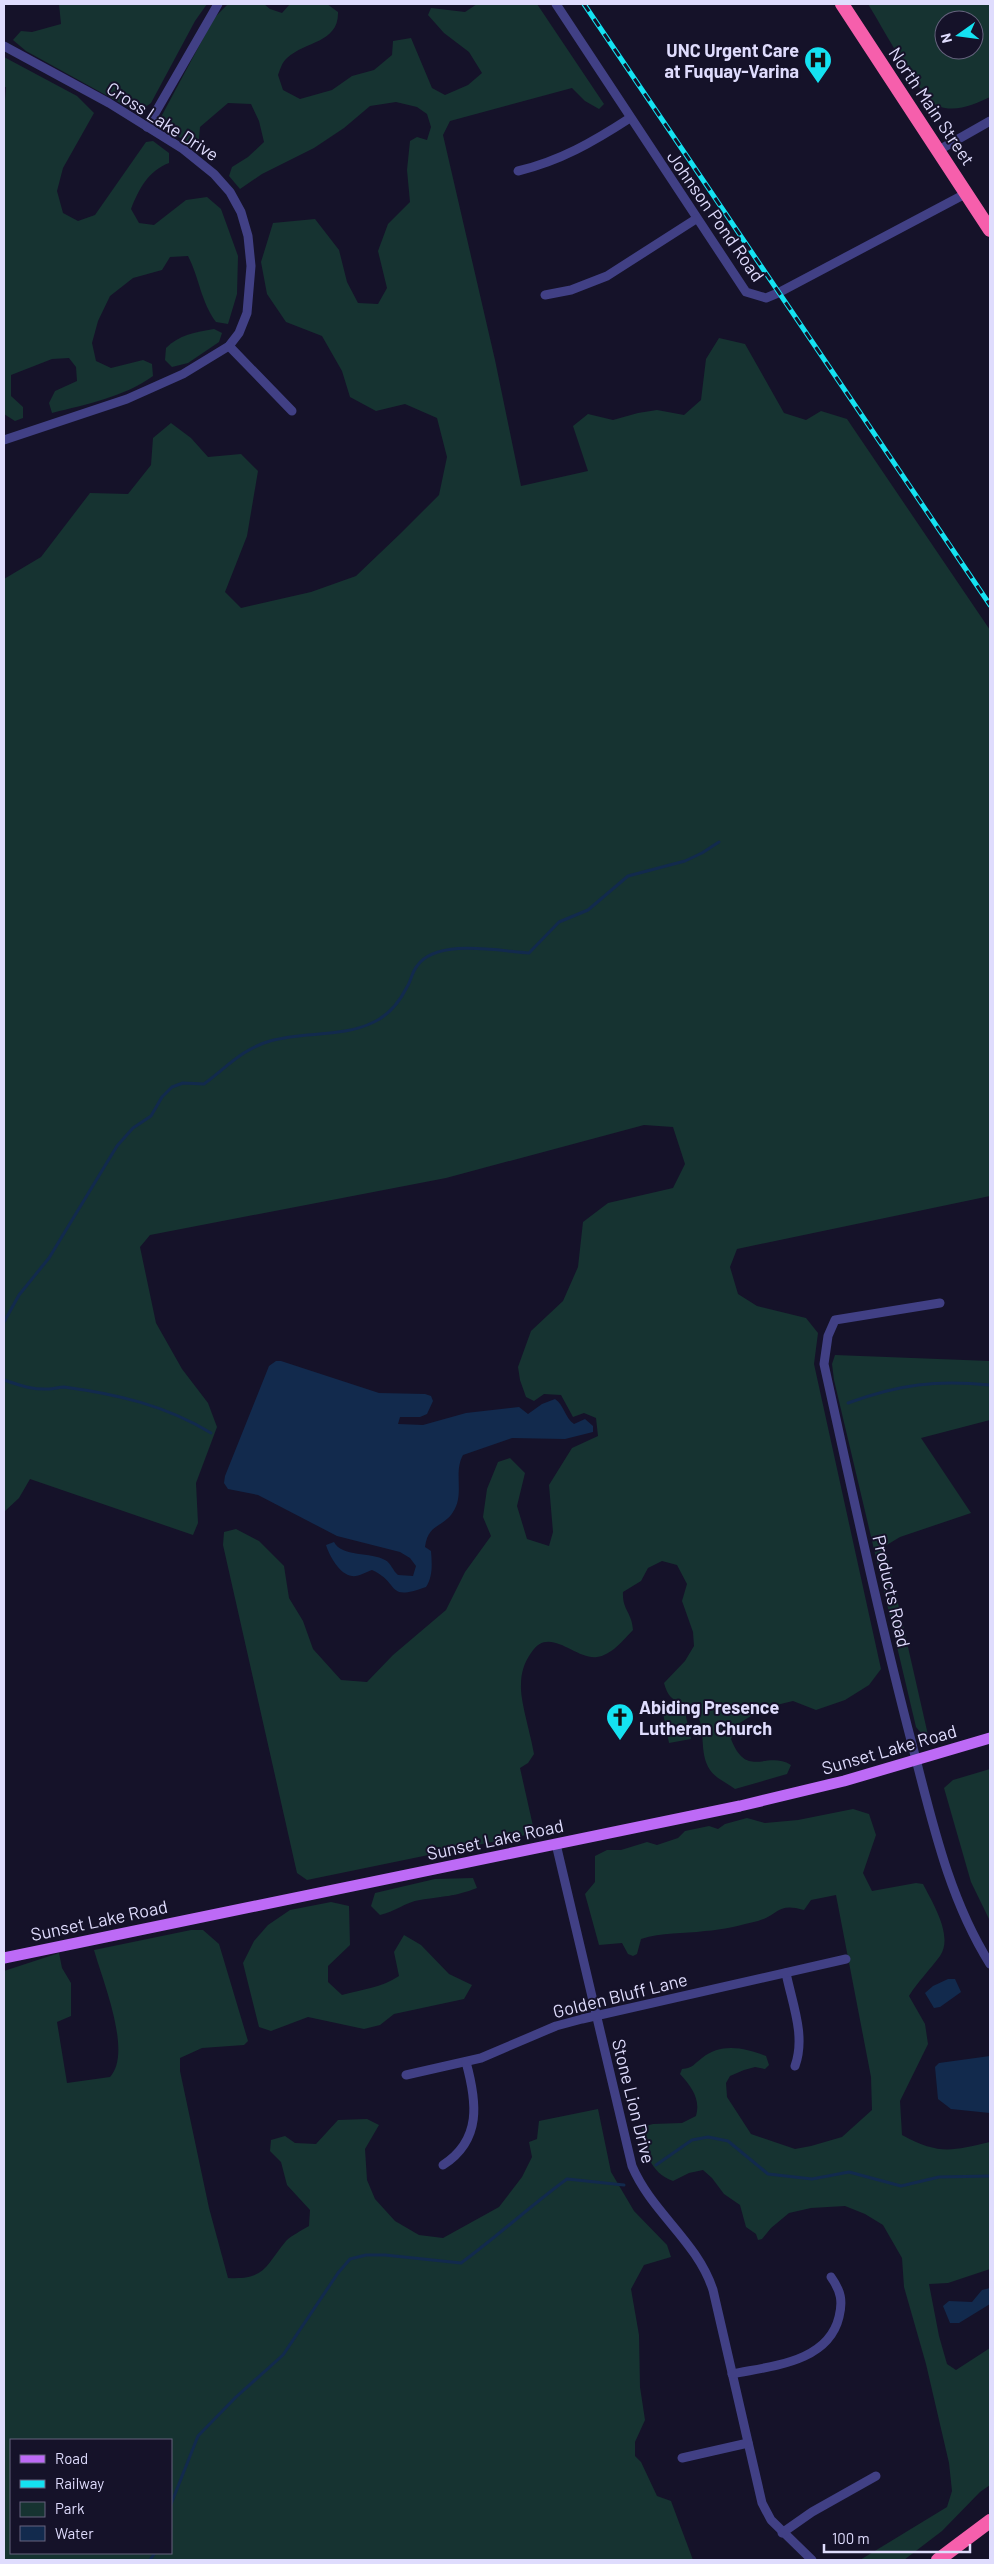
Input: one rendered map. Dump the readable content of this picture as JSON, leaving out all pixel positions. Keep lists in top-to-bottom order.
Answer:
{
  "streets": {
    "highway": ["North Main Street"],
    "main road": ["Sunset Lake Road"],
    "street": [
      "Cross Lake Drive",
      "Johnson Pond Road",
      "Products Road",
      "Golden Bluff Lane",
      "Stone Lion Drive"
    ]
  },
  "crossings": [
    ["North Main Street", "Johnson Pond Road"],
    ["Products Road", "Sunset Lake Road"],
    ["Sunset Lake Road", "Stone Lion Drive"],
    ["Golden Bluff Lane", "Stone Lion Drive"]
  ],
  "places": {
    "hospital": ["UNC Urgent Care at Fuquay-Varina"],
    "church": ["Abiding Presence Lutheran Church"]
  },
  "legend": [
    "Road",
    "Railway",
    "Park",
    "Water"
  ],
  "scale_bar": "100 m",
  "north": "left"
}
